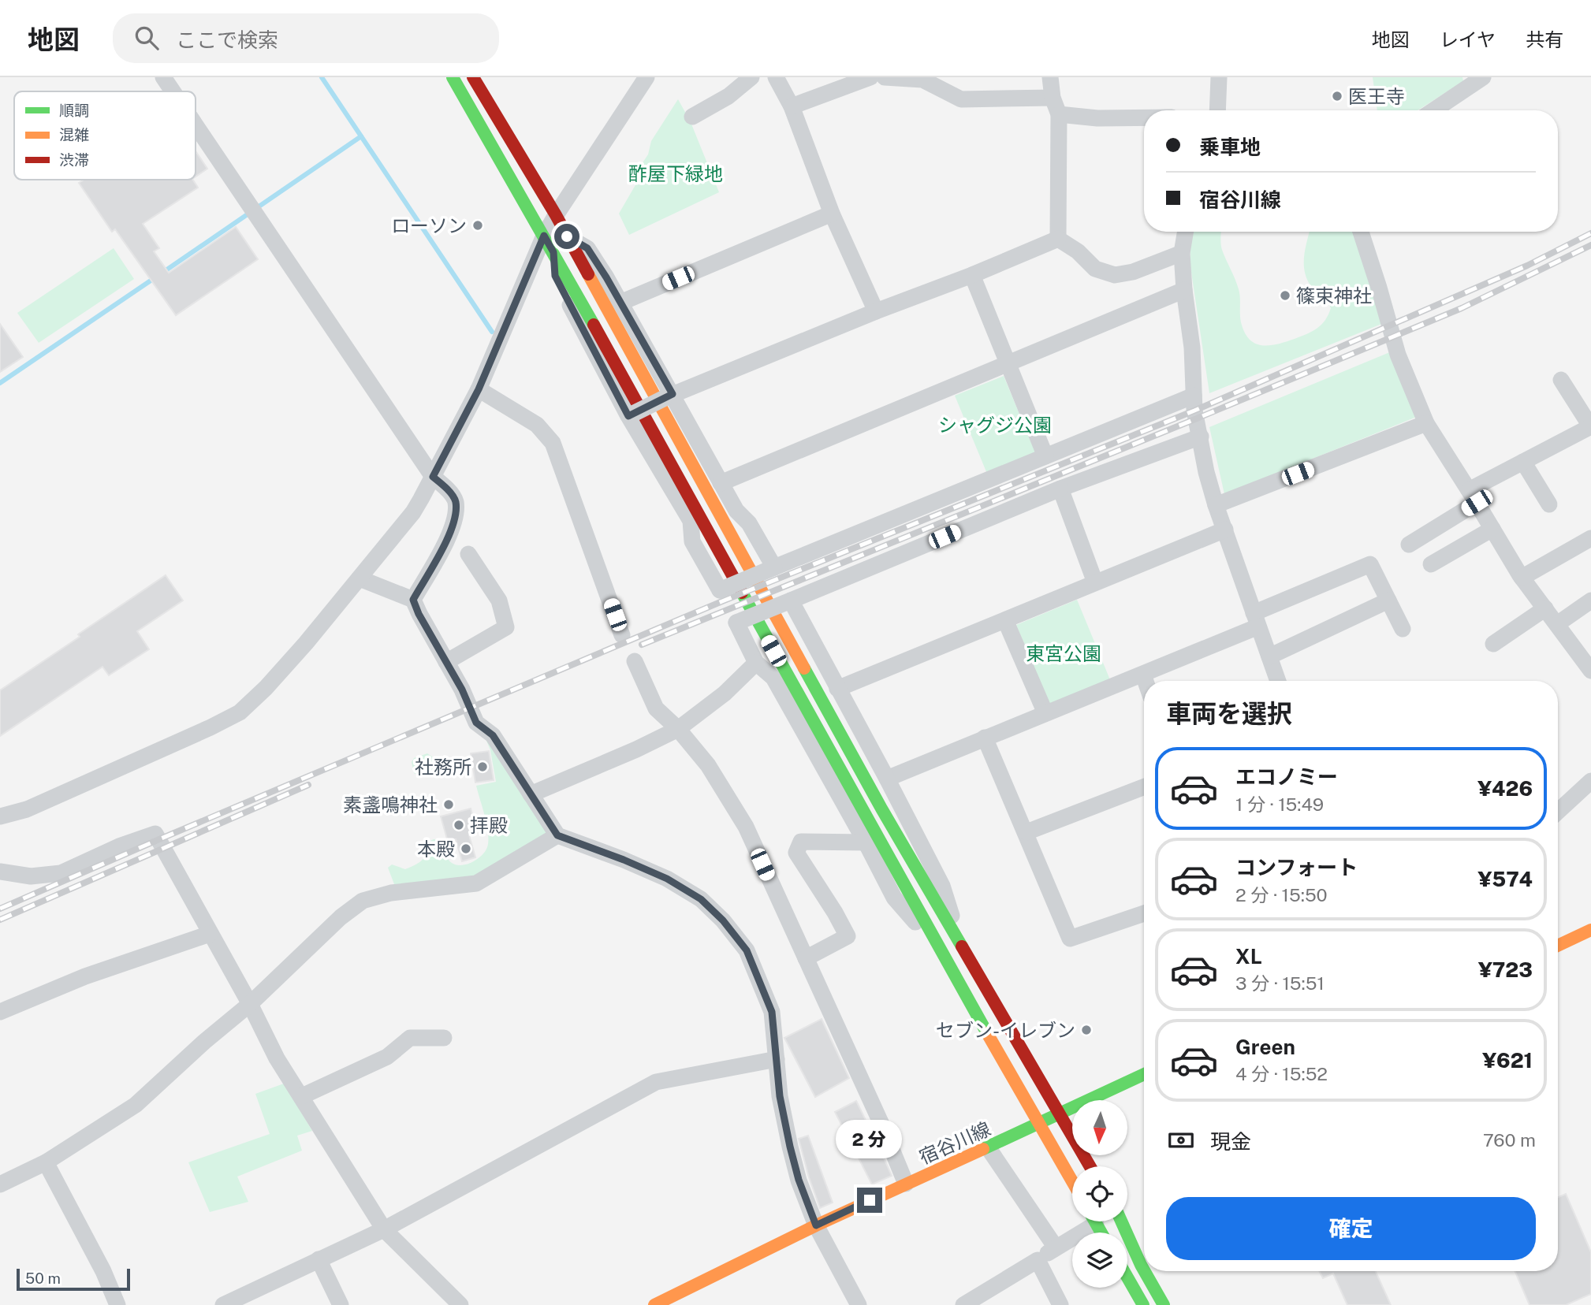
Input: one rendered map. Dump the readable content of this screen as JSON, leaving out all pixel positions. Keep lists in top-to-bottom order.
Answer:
{
  "streets": {
    "street": ["宿谷川線"]
  },
  "parks": ["酢屋下緑地", "シャグジ公園", "東宮公園"],
  "places": [
    "医王寺",
    "ローソン",
    "篠束神社",
    "社務所",
    "素盞鳴神社",
    "拝殿",
    "本殿",
    "セブン-イレブン"
  ],
  "legend": ["順調", "混雑", "渋滞"],
  "scale_bar": "50 m",
  "north": "bottom",
  "page": {
    "header": "地図",
    "search": "ここで検索",
    "nav": ["地図", "レイヤ", "共有"],
    "banner": ["乗車地", "宿谷川線"],
    "heading": "車両を選択",
    "list": [
      {
        "name": "エコノミー",
        "note": "1 分 · 15:49",
        "value": "¥426"
      },
      {
        "name": "コンフォート",
        "note": "2 分 · 15:50",
        "value": "¥574"
      },
      {
        "name": "XL",
        "note": "3 分 · 15:51",
        "value": "¥723"
      },
      {
        "name": "Green",
        "note": "4 分 · 15:52",
        "value": "¥621"
      }
    ],
    "pay": ["現金", "760 m"],
    "bubble": "2 分",
    "buttons": "確定",
    "scale": "50 m"
  }
}
